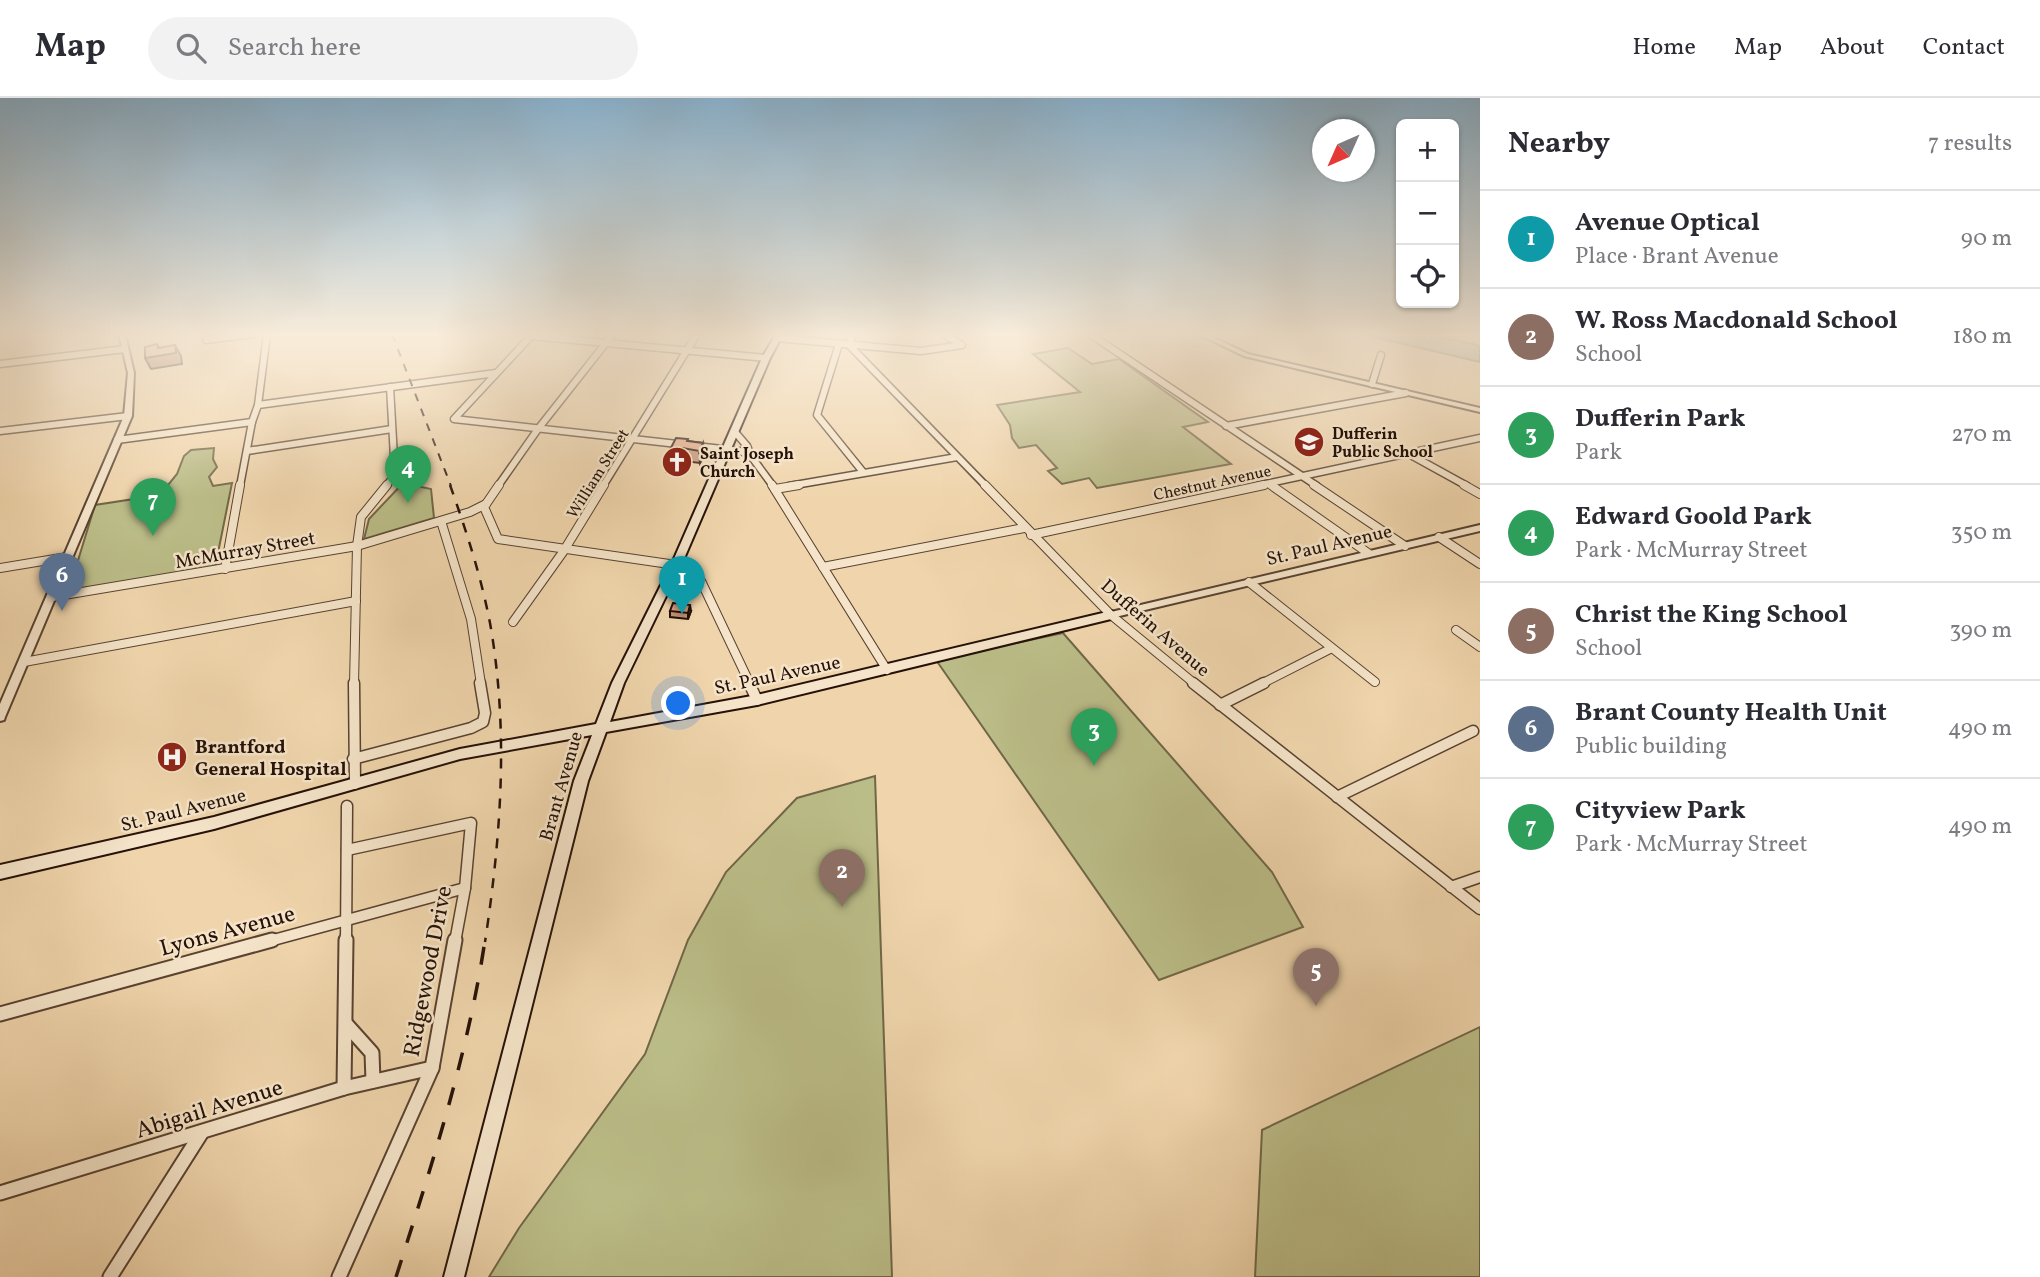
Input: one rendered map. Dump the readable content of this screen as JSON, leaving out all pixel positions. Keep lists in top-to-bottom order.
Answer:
{
  "streets": {
    "main road": ["St. Paul Avenue", "Brant Avenue"],
    "street": [
      "William Street",
      "Chestnut Avenue",
      "McMurray Street",
      "Dufferin Avenue",
      "Lyons Avenue",
      "Ridgewood Drive",
      "Abigail Avenue"
    ]
  },
  "crossings": [
    ["Chestnut Avenue", "Dufferin Avenue"],
    ["St. Paul Avenue", "Dufferin Avenue"],
    ["St. Paul Avenue", "Brant Avenue"],
    ["Lyons Avenue", "Ridgewood Drive"],
    ["Ridgewood Drive", "Abigail Avenue"]
  ],
  "places": {
    "school or university": ["Dufferin Public School"],
    "church": ["Saint Joseph Church"],
    "hospital": ["Brantford General Hospital"]
  },
  "north": "bottom left",
  "page": {
    "header": "Map",
    "search": "Search here",
    "nav": [
      "Home",
      "Map",
      "About",
      "Contact"
    ],
    "heading": ["Nearby", "7 results"],
    "map_buttons": ["+", "−"],
    "list": [
      {
        "mark": "1",
        "name": "Avenue Optical",
        "note": "Place · Brant Avenue",
        "value": "90 m"
      },
      {
        "mark": "2",
        "name": "W. Ross Macdonald School",
        "note": "School",
        "value": "180 m"
      },
      {
        "mark": "3",
        "name": "Dufferin Park",
        "note": "Park",
        "value": "270 m"
      },
      {
        "mark": "4",
        "name": "Edward Goold Park",
        "note": "Park · McMurray Street",
        "value": "350 m"
      },
      {
        "mark": "5",
        "name": "Christ the King School",
        "note": "School",
        "value": "390 m"
      },
      {
        "mark": "6",
        "name": "Brant County Health Unit",
        "note": "Public building",
        "value": "490 m"
      },
      {
        "mark": "7",
        "name": "Cityview Park",
        "note": "Park · McMurray Street",
        "value": "490 m"
      }
    ],
    "pins": [
      "4",
      "7",
      "6",
      "1",
      "3",
      "2",
      "5"
    ]
  }
}
